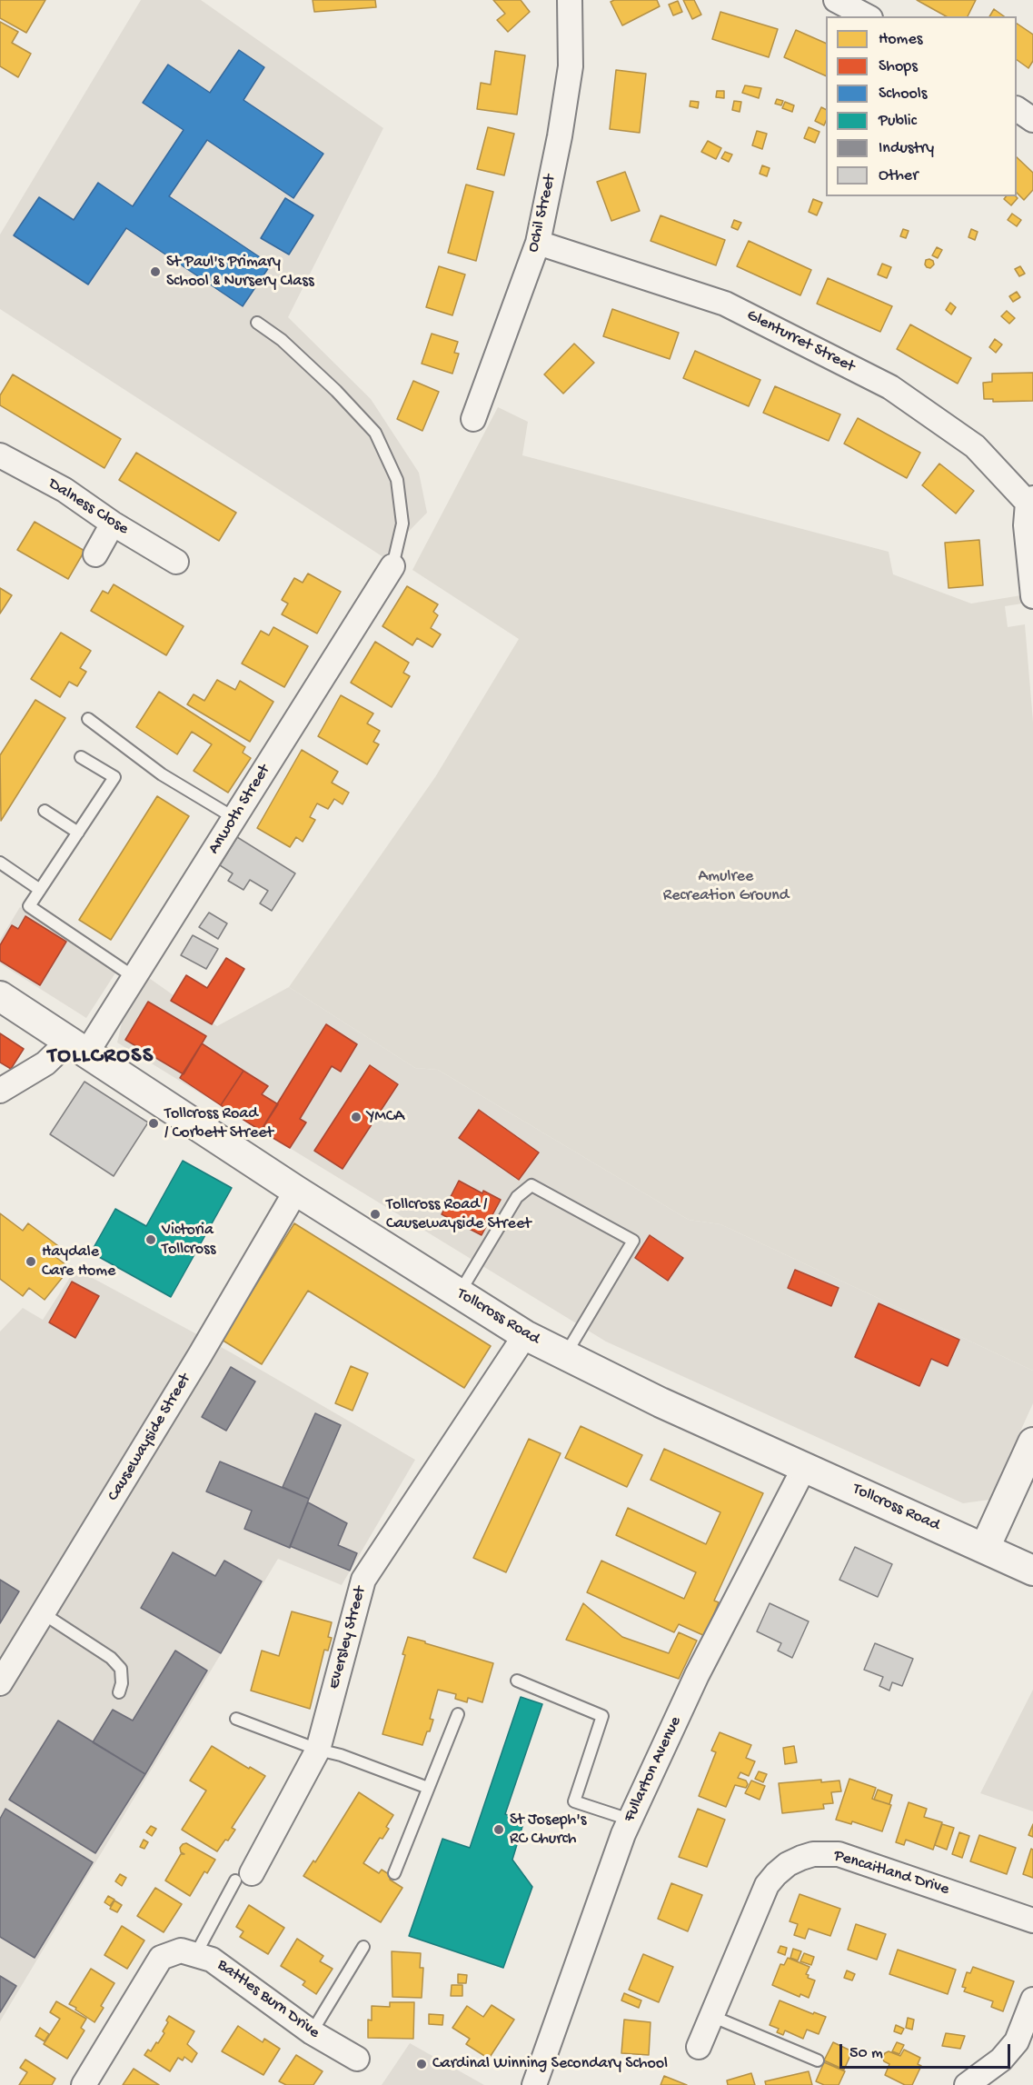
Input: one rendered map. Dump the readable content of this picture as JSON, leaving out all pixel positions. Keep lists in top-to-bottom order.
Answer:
{
  "streets": {
    "street": [
      "Ochil Street",
      "Glenturret Street",
      "Dalness Close",
      "Anwoth Street",
      "Tollcross Road",
      "Causewayside Street",
      "Eversley Street",
      "Fullarton Avenue",
      "Pencaitland Drive",
      "Battles Burn Drive"
    ]
  },
  "crossings": [
    ["Ochil Street", "Glenturret Street"],
    ["Anwoth Street", "Tollcross Road"],
    ["Tollcross Road", "Causewayside Street"],
    ["Tollcross Road", "Eversley Street"],
    ["Tollcross Road", "Fullarton Avenue"]
  ],
  "districts": ["TOLLCROSS"],
  "parks": ["Amulree Recreation Ground"],
  "places": [
    "St Paul's Primary School & Nursery Class",
    "YMCA",
    "Tollcross Road / Corbett Street",
    "Tollcross Road / Causewayside Street",
    "Victoria Tollcross",
    "Haydale Care Home",
    "St Joseph's RC Church",
    "Cardinal Winning Secondary School"
  ],
  "legend": [
    "Homes",
    "Shops",
    "Schools",
    "Public",
    "Industry",
    "Other"
  ],
  "scale_bar": "50 m"
}
